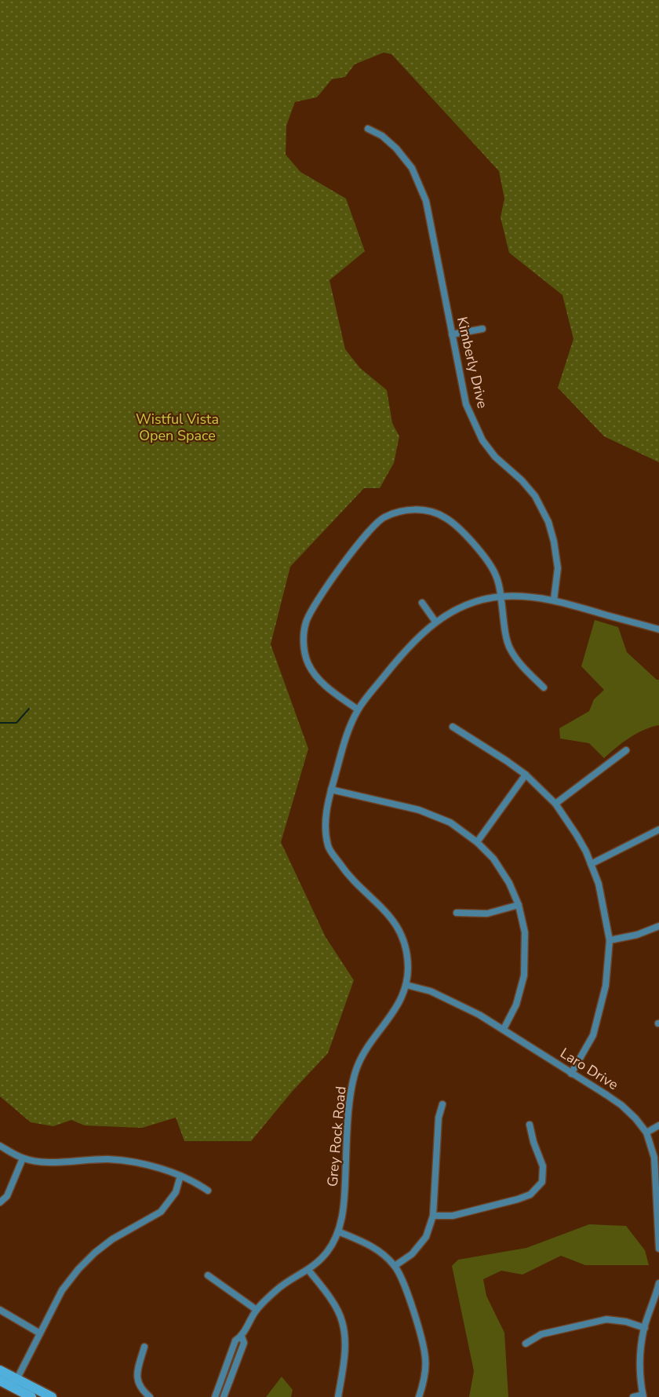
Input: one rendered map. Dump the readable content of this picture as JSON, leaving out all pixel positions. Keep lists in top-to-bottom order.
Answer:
{
  "streets": {
    "street": ["Kimberly Drive", "Laro Drive", "Grey Rock Road"]
  },
  "crossings": [
    ["Kimberly Drive", "Grey Rock Road"],
    ["Laro Drive", "Grey Rock Road"]
  ],
  "parks": ["Wistful Vista Open Space"]
}
